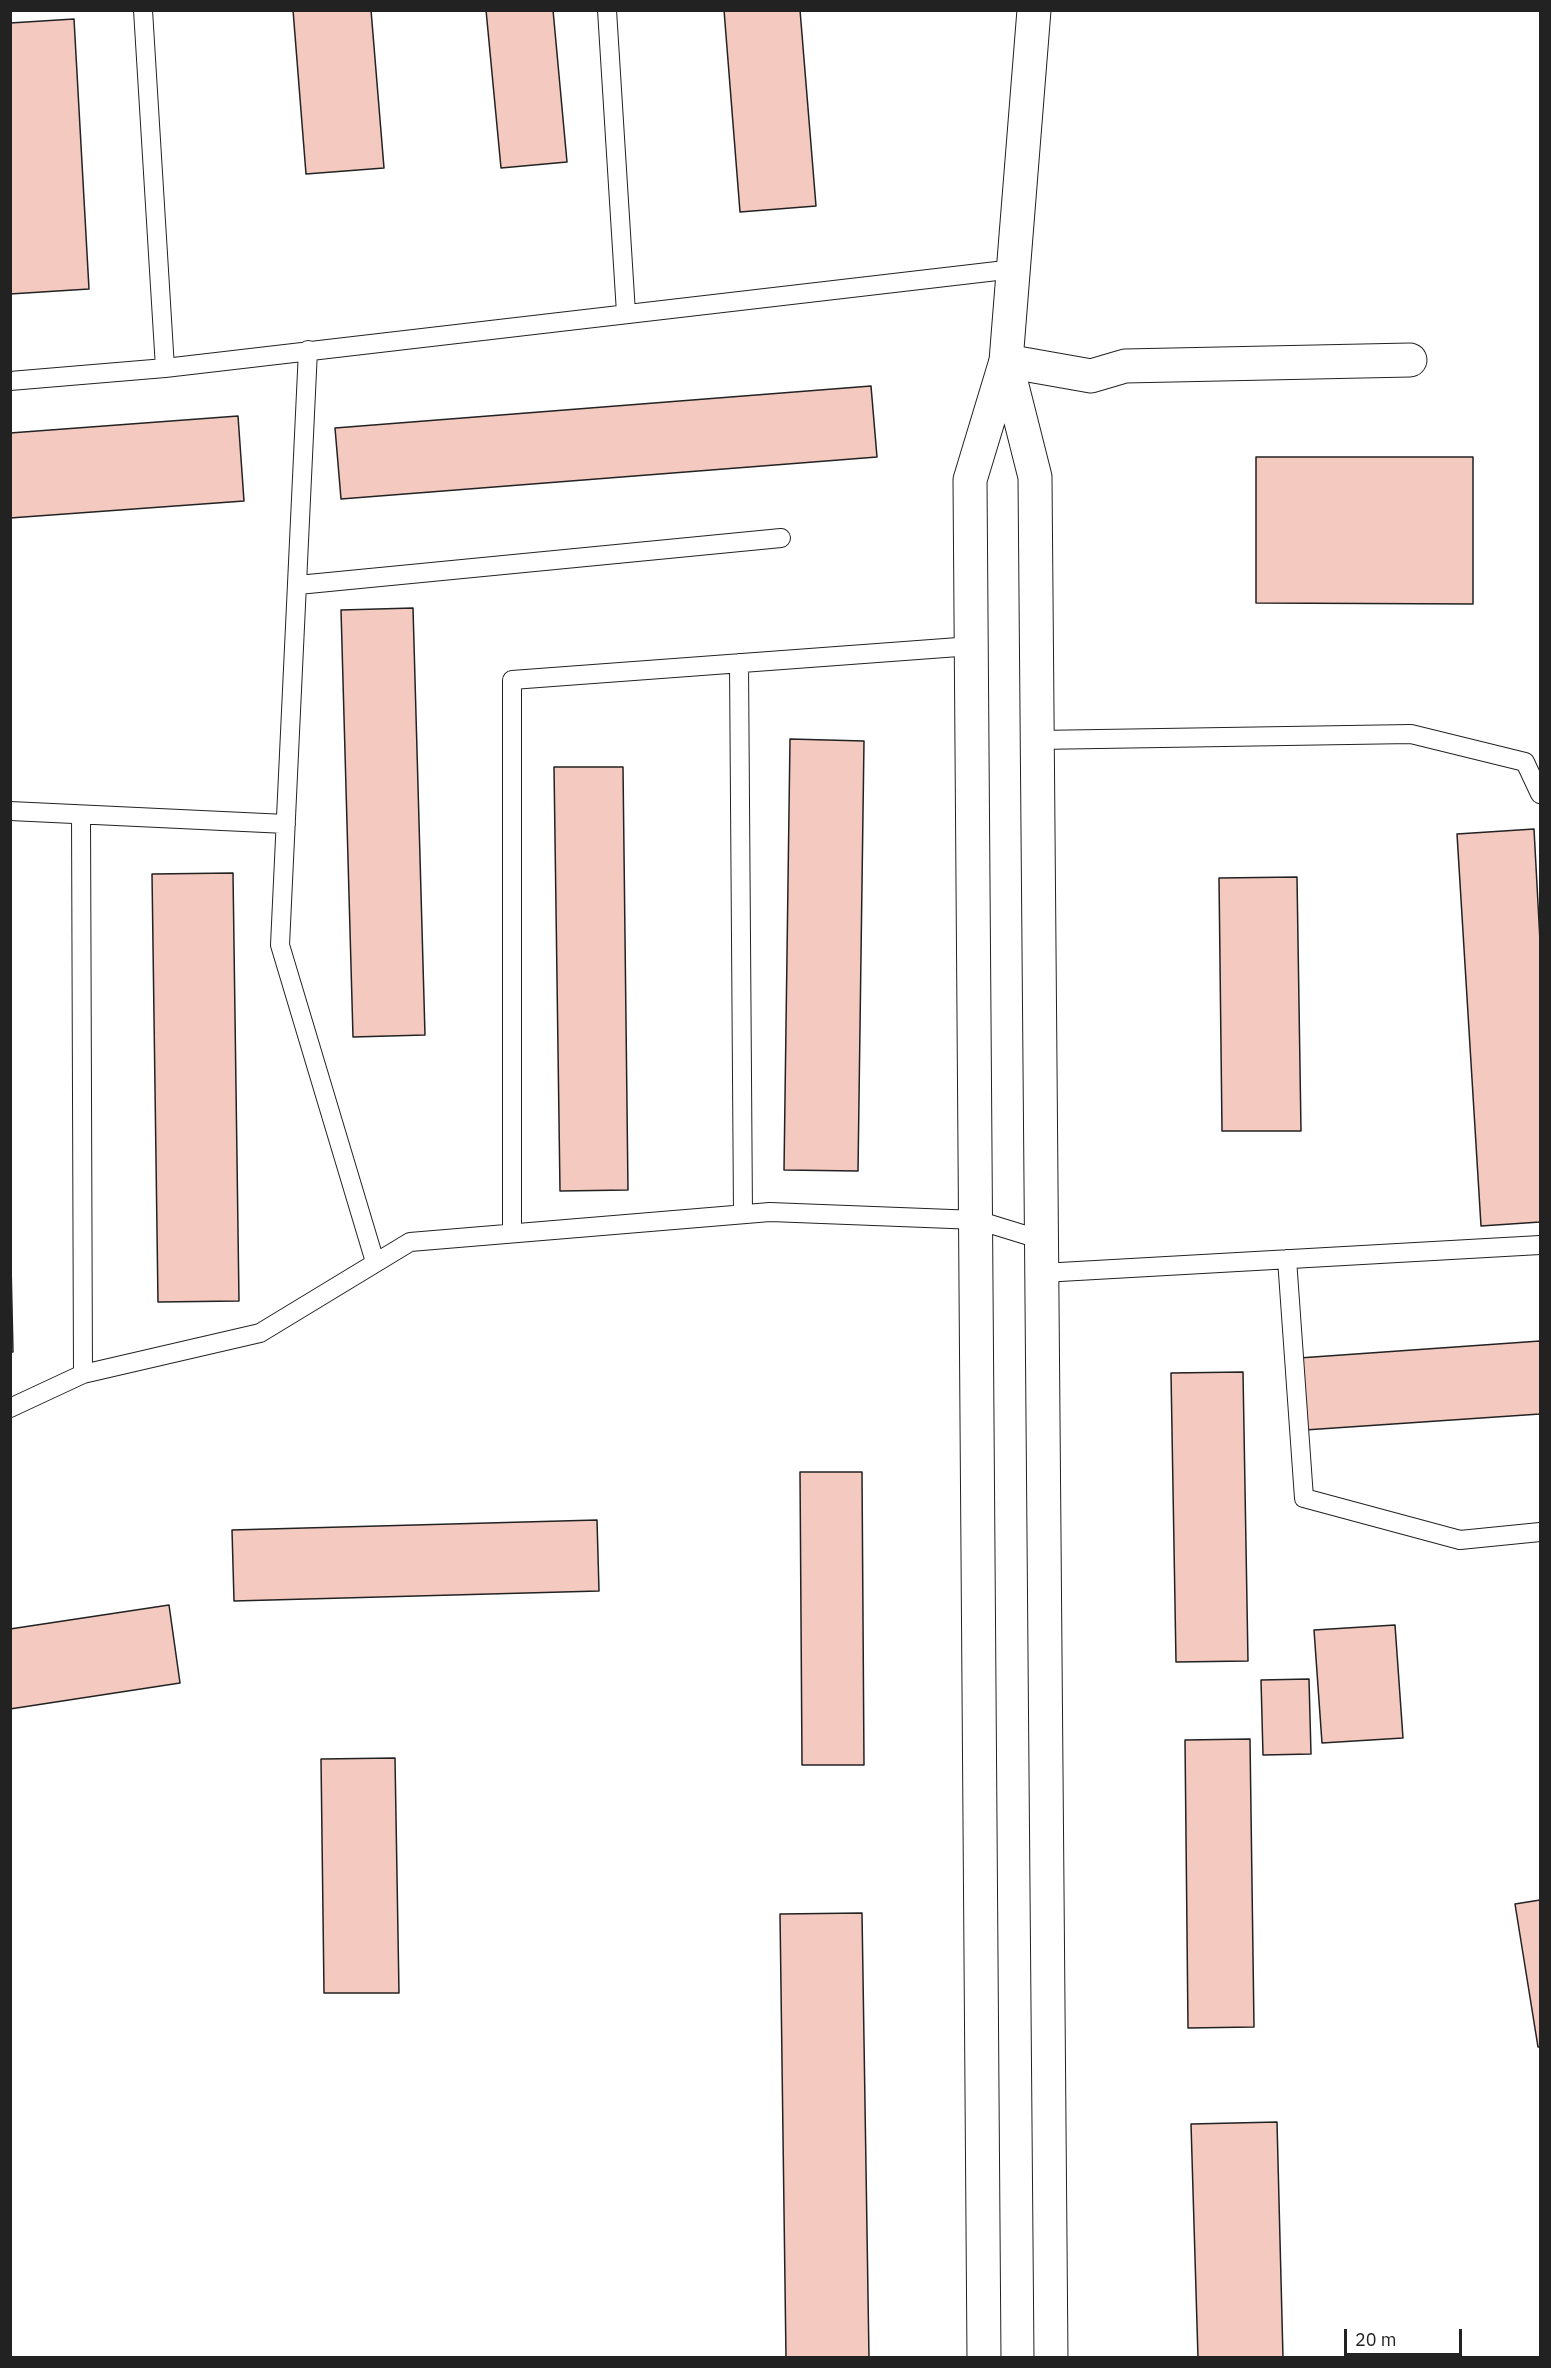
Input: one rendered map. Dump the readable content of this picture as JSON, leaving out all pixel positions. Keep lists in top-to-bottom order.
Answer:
{
  "scale_bar": "20 m"
}
